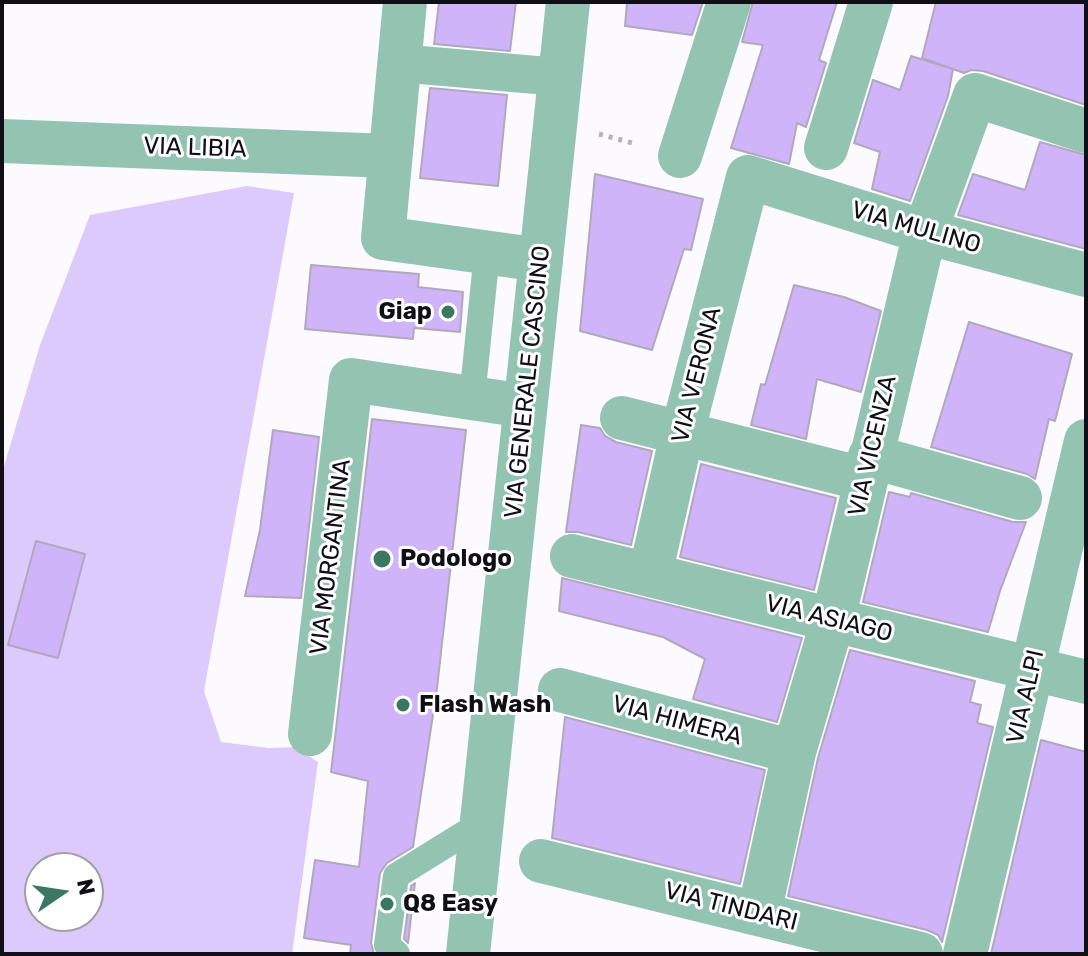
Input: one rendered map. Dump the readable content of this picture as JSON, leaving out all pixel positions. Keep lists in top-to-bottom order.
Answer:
{
  "streets": {
    "street": [
      "VIA LIBIA",
      "VIA MULINO",
      "VIA VERONA",
      "VIA GENERALE CASCINO",
      "VIA VICENZA",
      "VIA MORGANTINA",
      "VIA ASIAGO",
      "VIA ALPI",
      "VIA HIMERA",
      "VIA TINDARI"
    ]
  },
  "crossings": [
    ["VIA MULINO", "VIA VERONA"],
    ["VIA MULINO", "VIA VICENZA"],
    ["VIA VERONA", "VIA ASIAGO"],
    ["VIA VICENZA", "VIA ASIAGO"],
    ["VIA VICENZA", "VIA HIMERA"],
    ["VIA VICENZA", "VIA TINDARI"],
    ["VIA ASIAGO", "VIA ALPI"]
  ],
  "places": [
    "Giap",
    "Podologo",
    "Flash Wash",
    "Q8 Easy"
  ],
  "north": "right"
}
